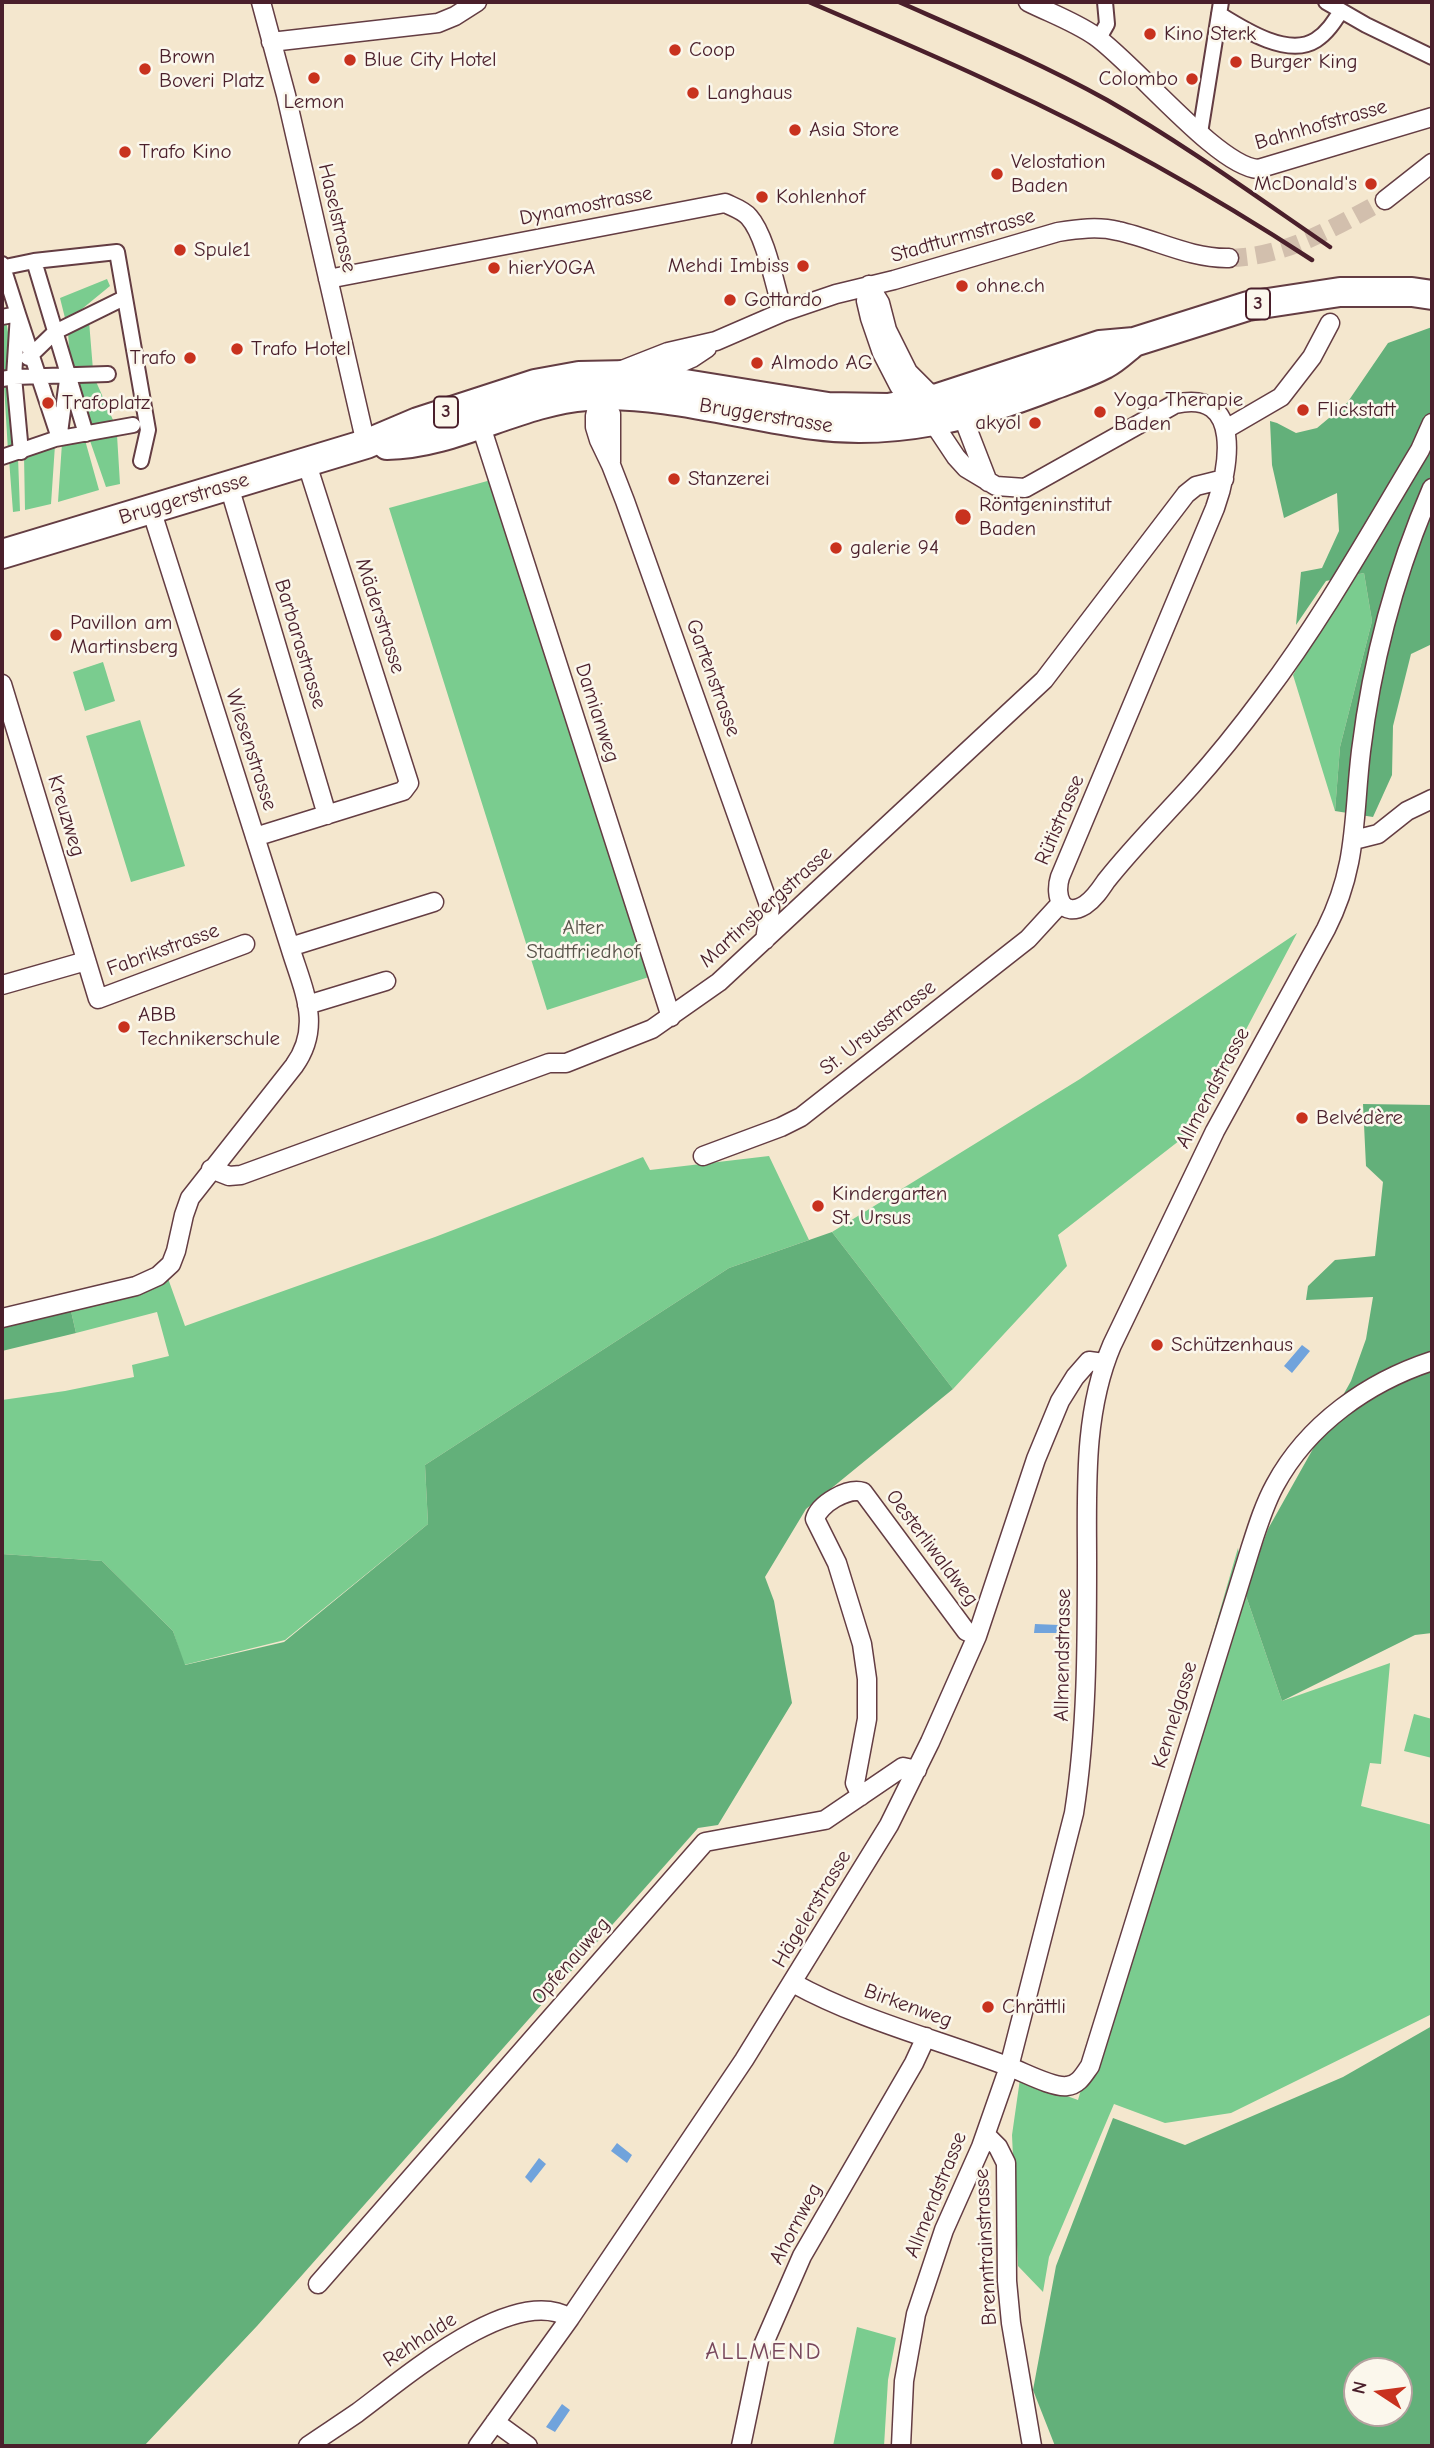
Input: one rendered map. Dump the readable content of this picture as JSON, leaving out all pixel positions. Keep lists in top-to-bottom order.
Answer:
{
  "streets": {
    "main road": ["3", "Bruggerstrasse"],
    "street": [
      "Bahnhofstrasse",
      "Dynamostrasse",
      "Haselstrasse",
      "Stadtturmstrasse",
      "Mäderstrasse",
      "Barbarastrasse",
      "Gartenstrasse",
      "Damianweg",
      "Wiesenstrasse",
      "Kreuzweg",
      "Rütistrasse",
      "Martinsbergstrasse",
      "Fabrikstrasse",
      "St. Ursusstrasse",
      "Allmendstrasse",
      "Oesterliwaldweg",
      "Kennelgasse",
      "Hägelerstrasse",
      "Opfenauweg",
      "Birkenweg",
      "Ahornweg",
      "Brenntrainstrasse",
      "Rehhalde"
    ]
  },
  "crossings": [
    ["Dynamostrasse", "Haselstrasse"],
    ["Dynamostrasse", "Stadtturmstrasse"],
    ["Haselstrasse", "Bruggerstrasse"],
    ["Stadtturmstrasse", "Bruggerstrasse"],
    ["Stadtturmstrasse", "Gartenstrasse"],
    ["Bruggerstrasse", "Mäderstrasse"],
    ["Bruggerstrasse", "Barbarastrasse"],
    ["Bruggerstrasse", "Gartenstrasse"],
    ["Bruggerstrasse", "Damianweg"],
    ["Bruggerstrasse", "Wiesenstrasse"],
    ["Mäderstrasse", "Barbarastrasse"],
    ["Gartenstrasse", "Martinsbergstrasse"],
    ["Damianweg", "Martinsbergstrasse"],
    ["Wiesenstrasse", "Martinsbergstrasse"],
    ["Kreuzweg", "Fabrikstrasse"],
    ["Rütistrasse", "Martinsbergstrasse"],
    ["Rütistrasse", "St. Ursusstrasse"],
    ["Allmendstrasse", "Kennelgasse"],
    ["Allmendstrasse", "Hägelerstrasse"],
    ["Allmendstrasse", "Birkenweg"],
    ["Allmendstrasse", "Brenntrainstrasse"],
    ["Oesterliwaldweg", "Hägelerstrasse"],
    ["Oesterliwaldweg", "Opfenauweg"],
    ["Kennelgasse", "Birkenweg"],
    ["Hägelerstrasse", "Opfenauweg"],
    ["Hägelerstrasse", "Birkenweg"],
    ["Hägelerstrasse", "Rehhalde"],
    ["Birkenweg", "Ahornweg"]
  ],
  "districts": ["ALLMEND"],
  "parks": ["Alter Stadtfriedhof"],
  "places": [
    "Kino Sterk",
    "Coop",
    "Blue City Hotel",
    "Burger King",
    "Brown Boveri Platz",
    "Lemon",
    "Colombo",
    "Langhaus",
    "Asia Store",
    "Trafo Kino",
    "Velostation Baden",
    "McDonald's",
    "Kohlenhof",
    "Spule1",
    "Mehdi Imbiss",
    "hierYOGA",
    "ohne.ch",
    "Gottardo",
    "Trafo Hotel",
    "Trafo",
    "Almodo AG",
    "Trafoplatz",
    "Flickstatt",
    "Yoga Therapie Baden",
    "akyol",
    "Stanzerei",
    "Röntgeninstitut Baden",
    "galerie 94",
    "Pavillon am Martinsberg",
    "ABB Technikerschule",
    "Belvédère",
    "Kindergarten St. Ursus",
    "Schützenhaus",
    "Chrättli"
  ],
  "north": "left"
}
